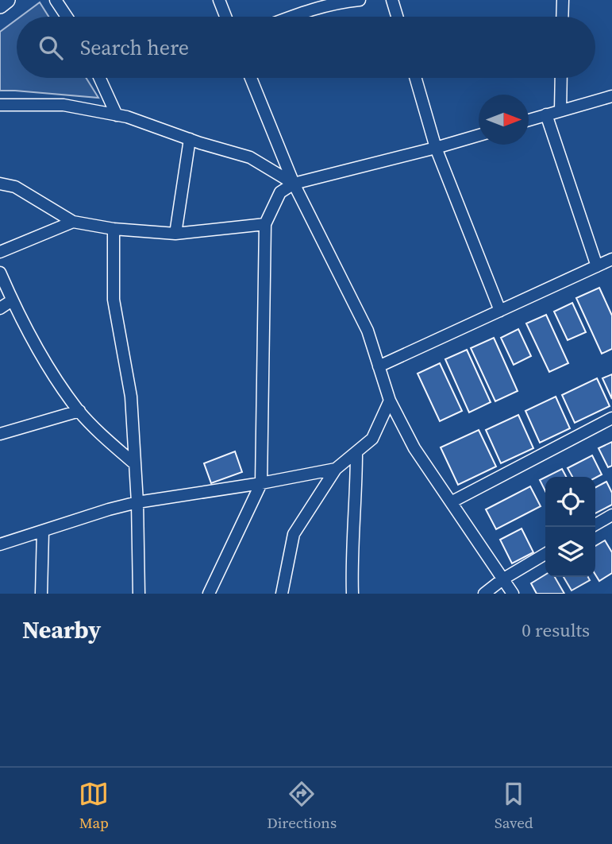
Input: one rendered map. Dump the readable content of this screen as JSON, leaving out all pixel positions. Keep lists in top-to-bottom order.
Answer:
{
  "north": "right",
  "page": {
    "search": "Search here",
    "heading": ["Nearby", "0 results"],
    "nav": ["Map", "Directions", "Saved"]
  }
}
